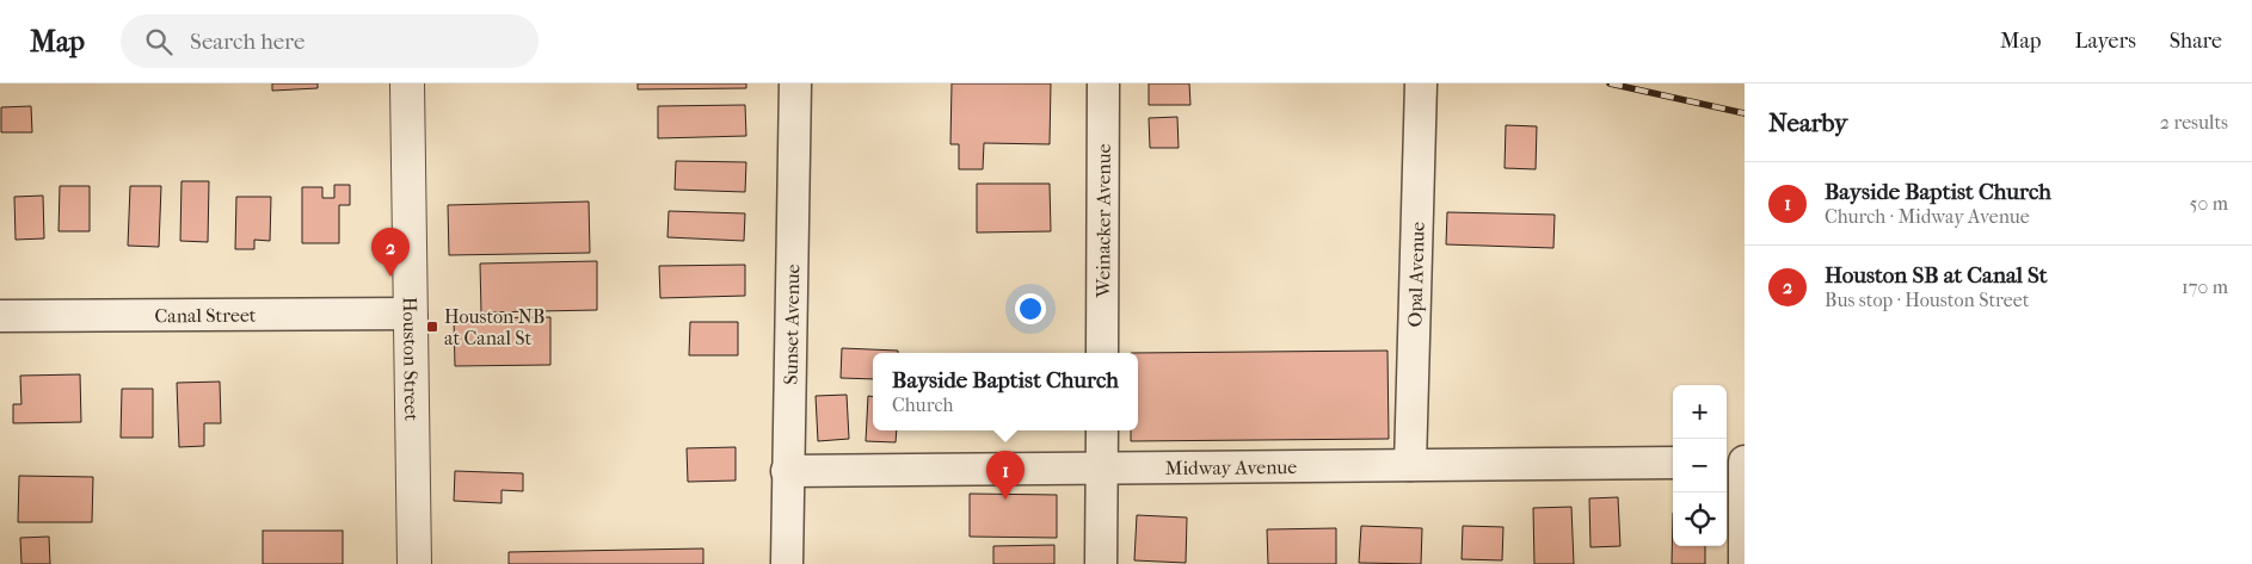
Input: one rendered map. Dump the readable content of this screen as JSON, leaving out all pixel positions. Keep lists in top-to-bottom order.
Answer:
{
  "streets": {
    "street": [
      "Weinacker Avenue",
      "Opal Avenue",
      "Canal Street",
      "Sunset Avenue",
      "Houston Street",
      "Midway Avenue"
    ]
  },
  "crossings": [
    ["Opal Avenue", "Midway Avenue"],
    ["Canal Street", "Houston Street"],
    ["Sunset Avenue", "Midway Avenue"]
  ],
  "places": {
    "transit": ["Houston NB at Canal St"]
  },
  "page": {
    "header": "Map",
    "search": "Search here",
    "nav": ["Map", "Layers", "Share"],
    "heading": ["Nearby", "2 results"],
    "list": [
      {
        "mark": "1",
        "name": "Bayside Baptist Church",
        "note": "Church · Midway Avenue",
        "value": "50 m"
      },
      {
        "mark": "2",
        "name": "Houston SB at Canal St",
        "note": "Bus stop · Houston Street",
        "value": "170 m"
      }
    ],
    "pins": ["2", "1"],
    "popup": ["Bayside Baptist Church", "Church"],
    "map_buttons": ["+", "−"]
  }
}
